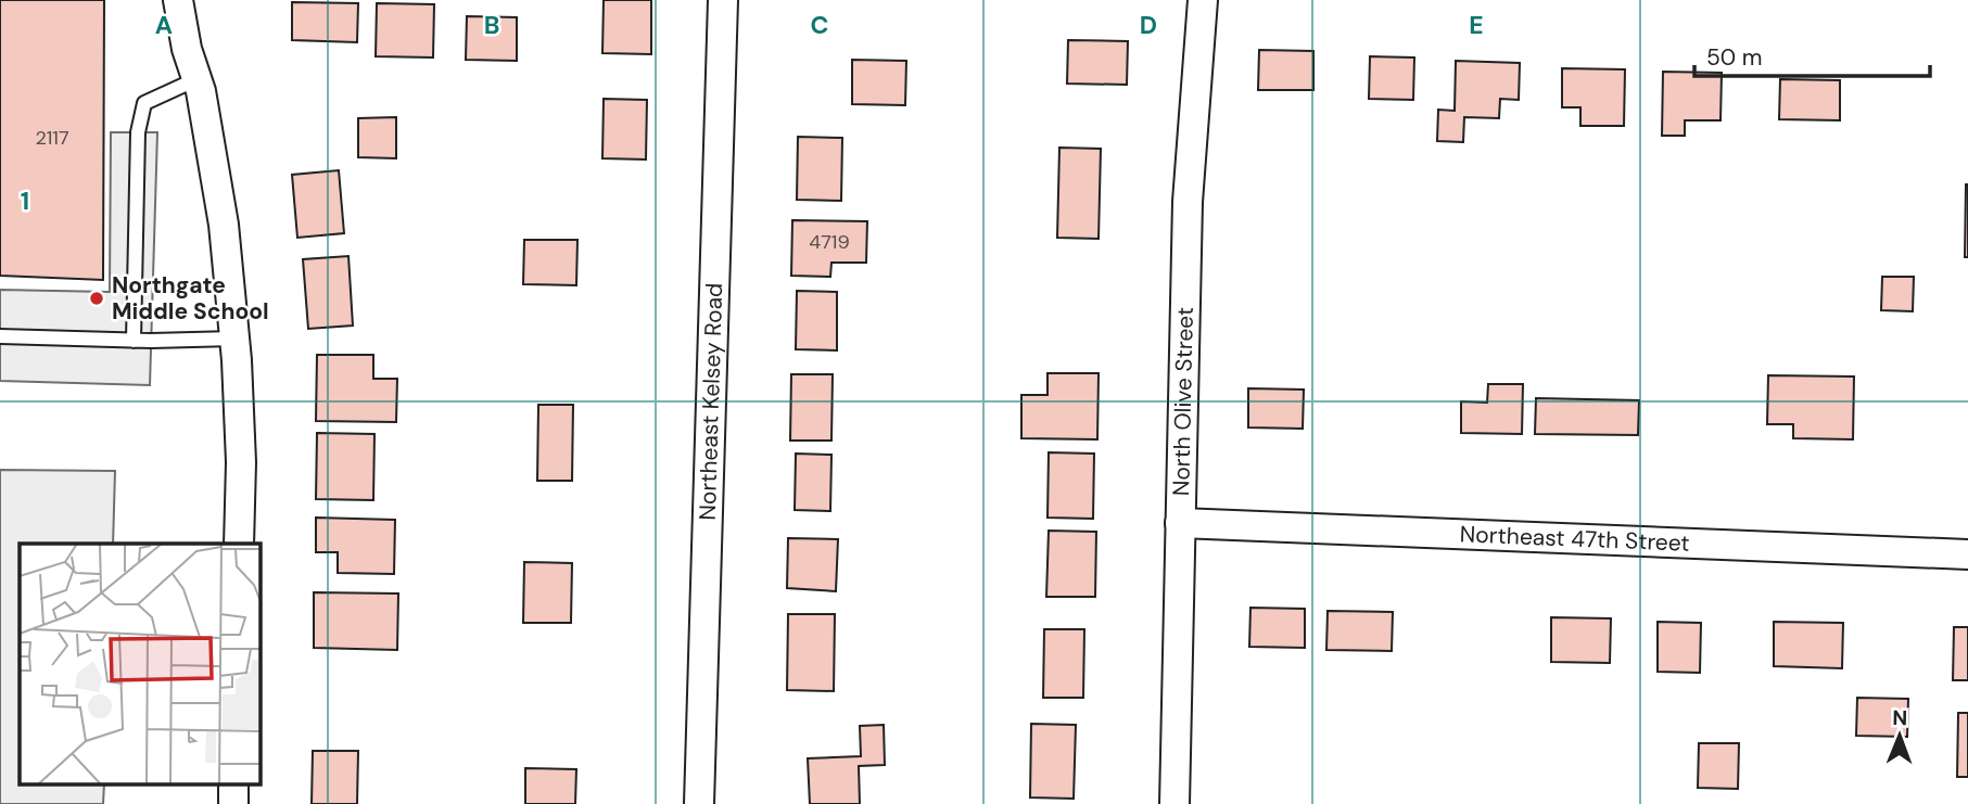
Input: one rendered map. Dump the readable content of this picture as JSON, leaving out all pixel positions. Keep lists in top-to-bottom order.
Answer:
{
  "streets": {
    "street": ["Northeast Kelsey Road", "North Olive Street", "Northeast 47th Street"]
  },
  "crossings": [
    ["North Olive Street", "Northeast 47th Street"]
  ],
  "places": ["Northgate Middle School"],
  "house_numbers": ["2117", "4719"],
  "scale_bar": "50 m",
  "north": "top",
  "grid": {
    "columns": [
      "A",
      "B",
      "C",
      "D",
      "E"
    ],
    "rows": ["1"]
  }
}
